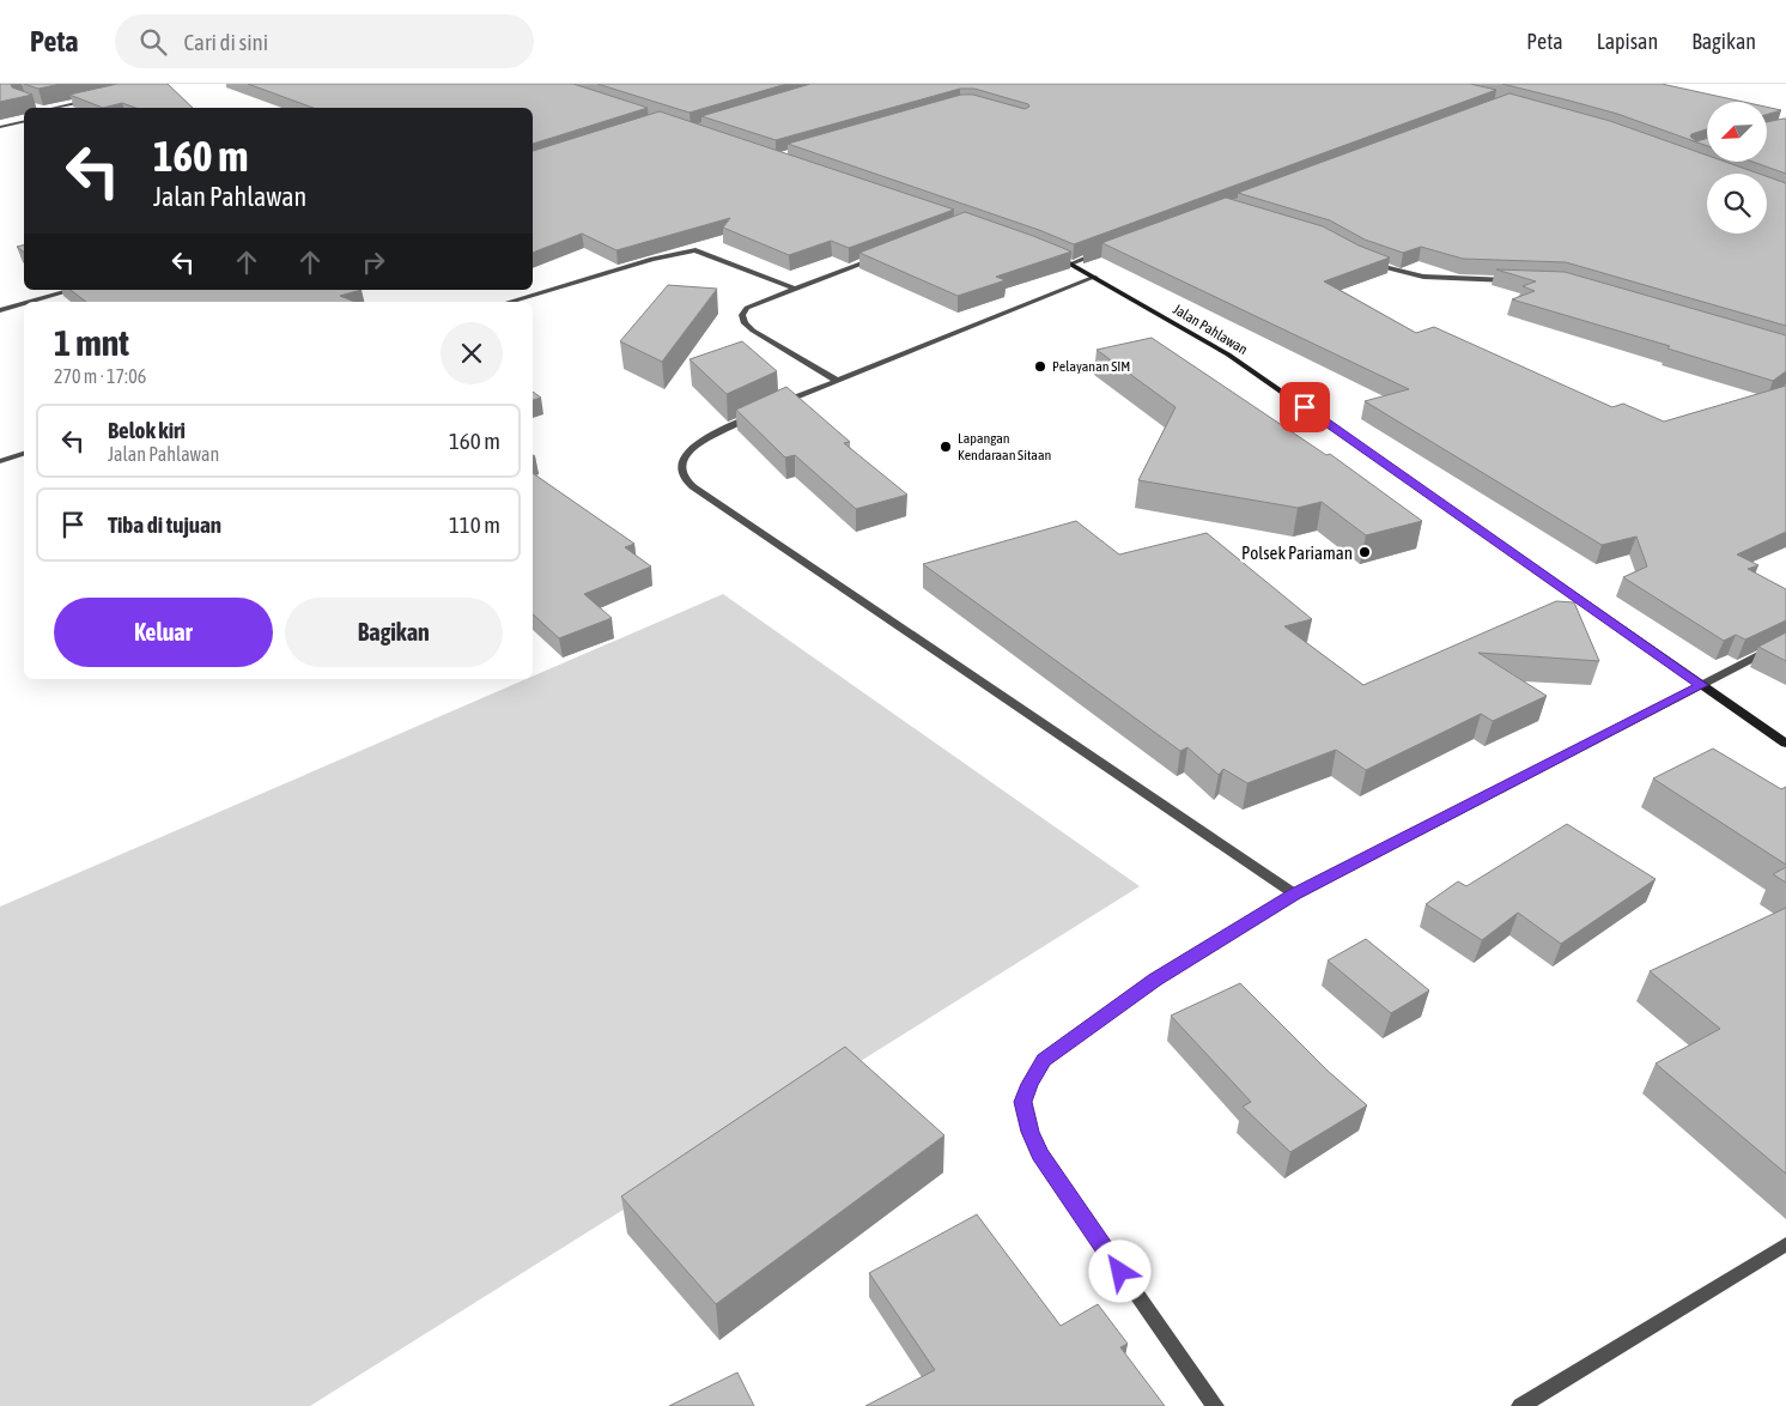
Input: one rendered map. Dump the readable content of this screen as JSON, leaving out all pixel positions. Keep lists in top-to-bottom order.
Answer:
{
  "streets": {
    "street": ["Jalan Pahlawan"]
  },
  "places": ["Pelayanan SIM", "Lapangan Kendaraan Sitaan", "Polsek Pariaman"],
  "north": "bottom left",
  "page": {
    "header": "Peta",
    "search": "Cari di sini",
    "nav": ["Peta", "Lapisan", "Bagikan"],
    "turn": ["160 m", "Jalan Pahlawan"],
    "heading": ["1 mnt", "270 m · 17:06"],
    "list": [
      {
        "name": "Belok kiri",
        "note": "Jalan Pahlawan",
        "value": "160 m"
      },
      {
        "name": "Tiba di tujuan",
        "value": "110 m"
      }
    ],
    "buttons": ["Keluar", "Bagikan"]
  }
}
